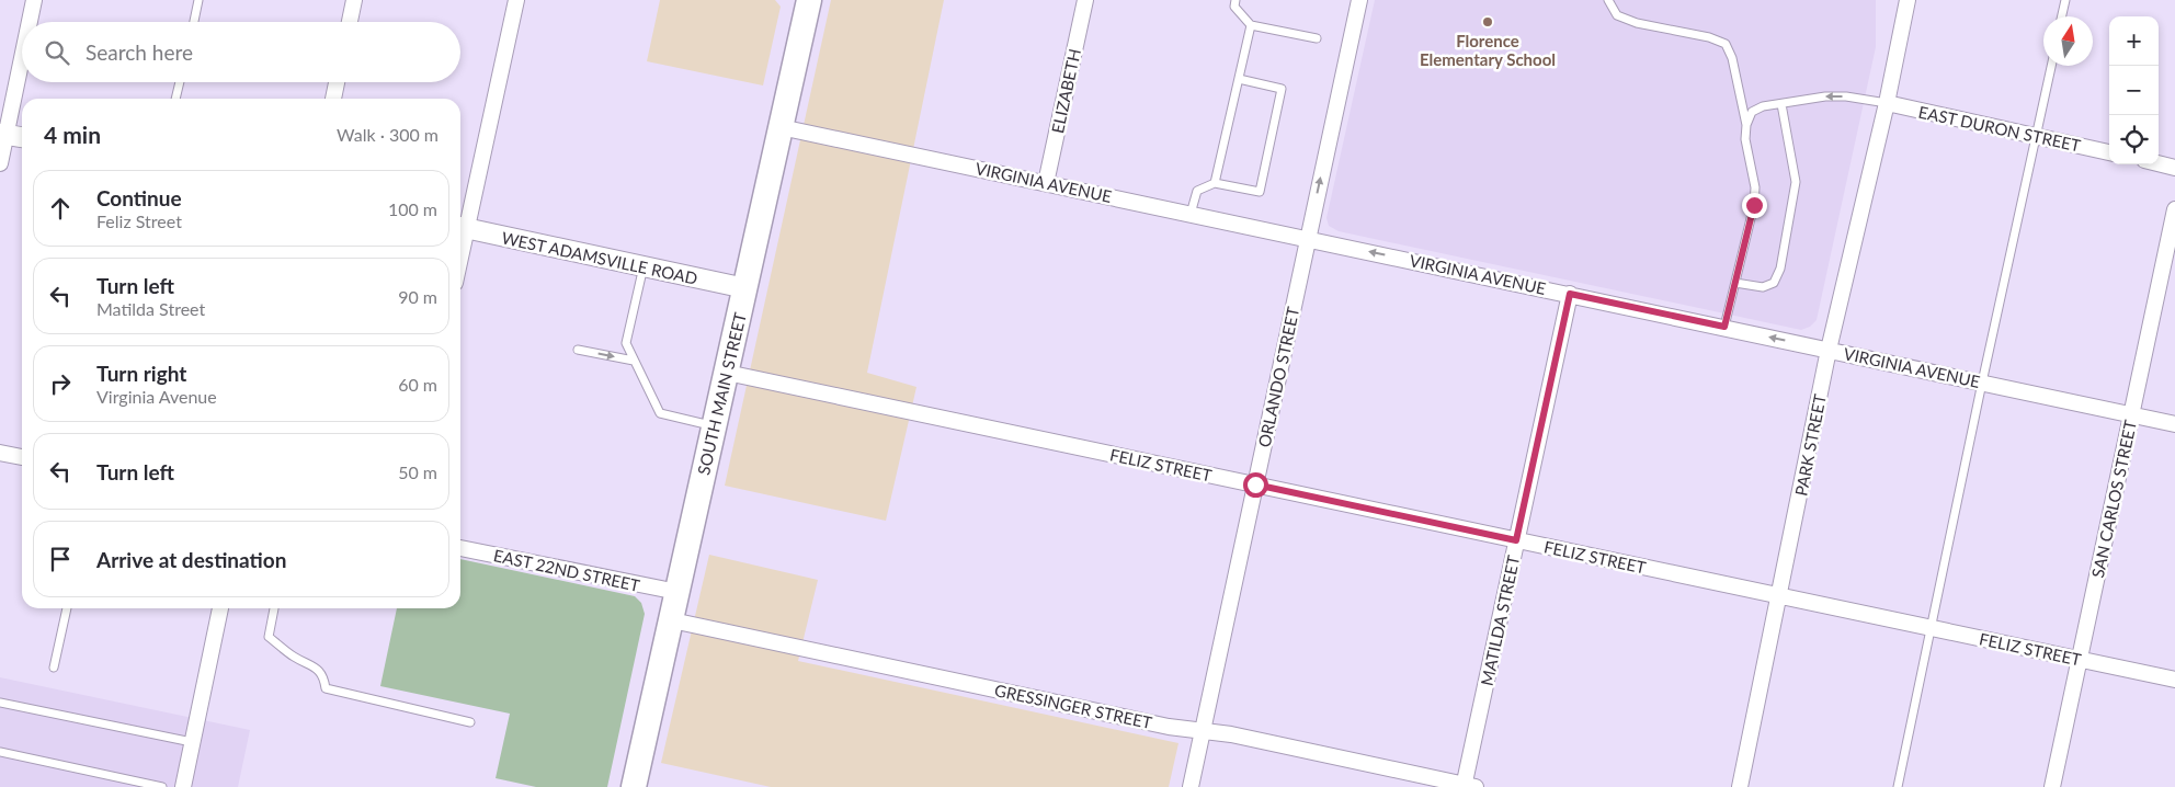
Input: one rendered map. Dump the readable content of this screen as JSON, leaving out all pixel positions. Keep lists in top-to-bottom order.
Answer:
{
  "streets": {
    "main road": ["SOUTH MAIN STREET"],
    "street": [
      "ELIZABETH",
      "EAST DURON STREET",
      "VIRGINIA AVENUE",
      "WEST ADAMSVILLE ROAD",
      "ORLANDO STREET",
      "PARK STREET",
      "FELIZ STREET",
      "SAN CARLOS STREET",
      "EAST 22ND STREET",
      "MATILDA STREET",
      "GRESSINGER STREET"
    ]
  },
  "crossings": [
    ["ELIZABETH", "VIRGINIA AVENUE"],
    ["EAST DURON STREET", "PARK STREET"],
    ["VIRGINIA AVENUE", "ORLANDO STREET"],
    ["VIRGINIA AVENUE", "SOUTH MAIN STREET"],
    ["VIRGINIA AVENUE", "PARK STREET"],
    ["VIRGINIA AVENUE", "SAN CARLOS STREET"],
    ["VIRGINIA AVENUE", "MATILDA STREET"],
    ["WEST ADAMSVILLE ROAD", "SOUTH MAIN STREET"],
    ["ORLANDO STREET", "FELIZ STREET"],
    ["ORLANDO STREET", "GRESSINGER STREET"],
    ["SOUTH MAIN STREET", "FELIZ STREET"],
    ["SOUTH MAIN STREET", "EAST 22ND STREET"],
    ["SOUTH MAIN STREET", "GRESSINGER STREET"],
    ["PARK STREET", "FELIZ STREET"],
    ["FELIZ STREET", "SAN CARLOS STREET"],
    ["FELIZ STREET", "MATILDA STREET"],
    ["MATILDA STREET", "GRESSINGER STREET"]
  ],
  "places": ["Florence Elementary School"],
  "north": "top",
  "page": {
    "map_buttons": ["+", "−"],
    "search": "Search here",
    "heading": ["4 min", "Walk · 300 m"],
    "list": [
      ["Continue", "Feliz Street", "100 m"],
      ["Turn left", "Matilda Street", "90 m"],
      ["Turn right", "Virginia Avenue", "60 m"],
      ["Turn left", "50 m"],
      "Arrive at destination"
    ]
  }
}
